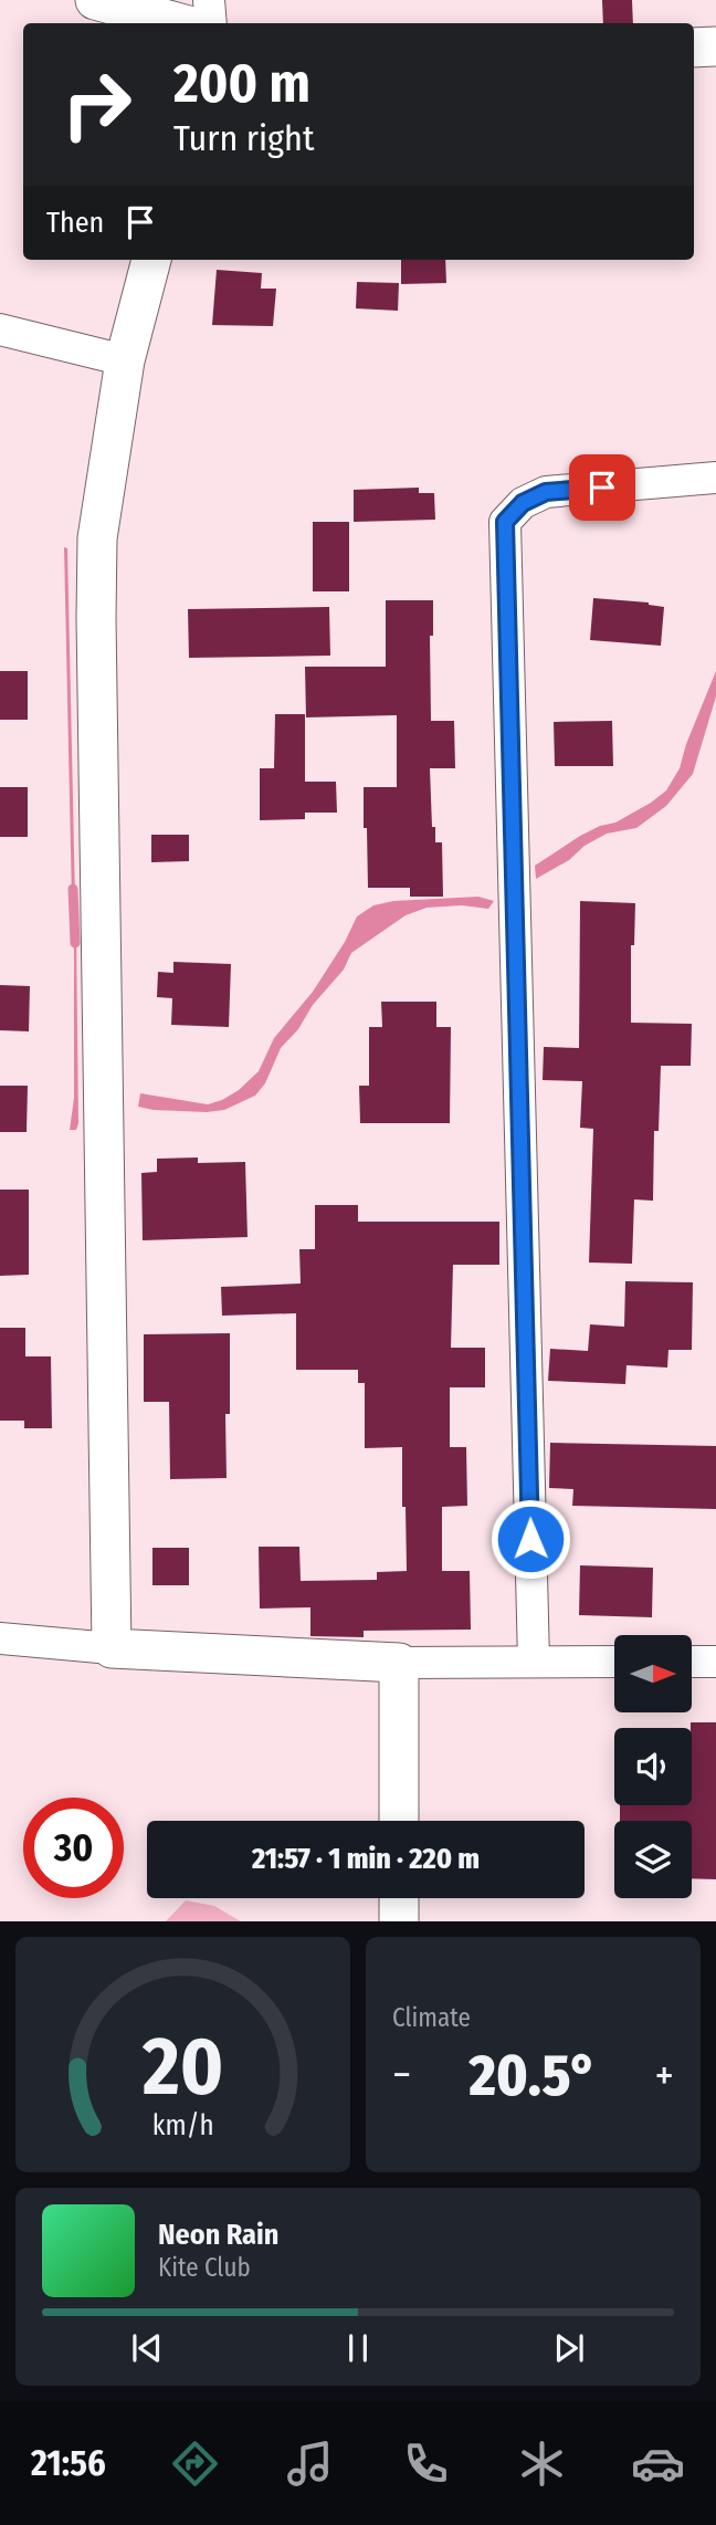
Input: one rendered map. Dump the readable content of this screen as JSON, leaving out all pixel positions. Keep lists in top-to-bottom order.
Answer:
{
  "north": "right",
  "page": {
    "turn": ["200 m", "Turn right"],
    "then": "Then",
    "limit": "30",
    "trip": "21:57 · 1 min · 220 m",
    "tile": "Climate",
    "heat": ["−", "20.5°", "+"],
    "song": ["Neon Rain", "Kite Club"],
    "tabs": "21:56",
    "gauge": ["20", "km/h"]
  }
}
